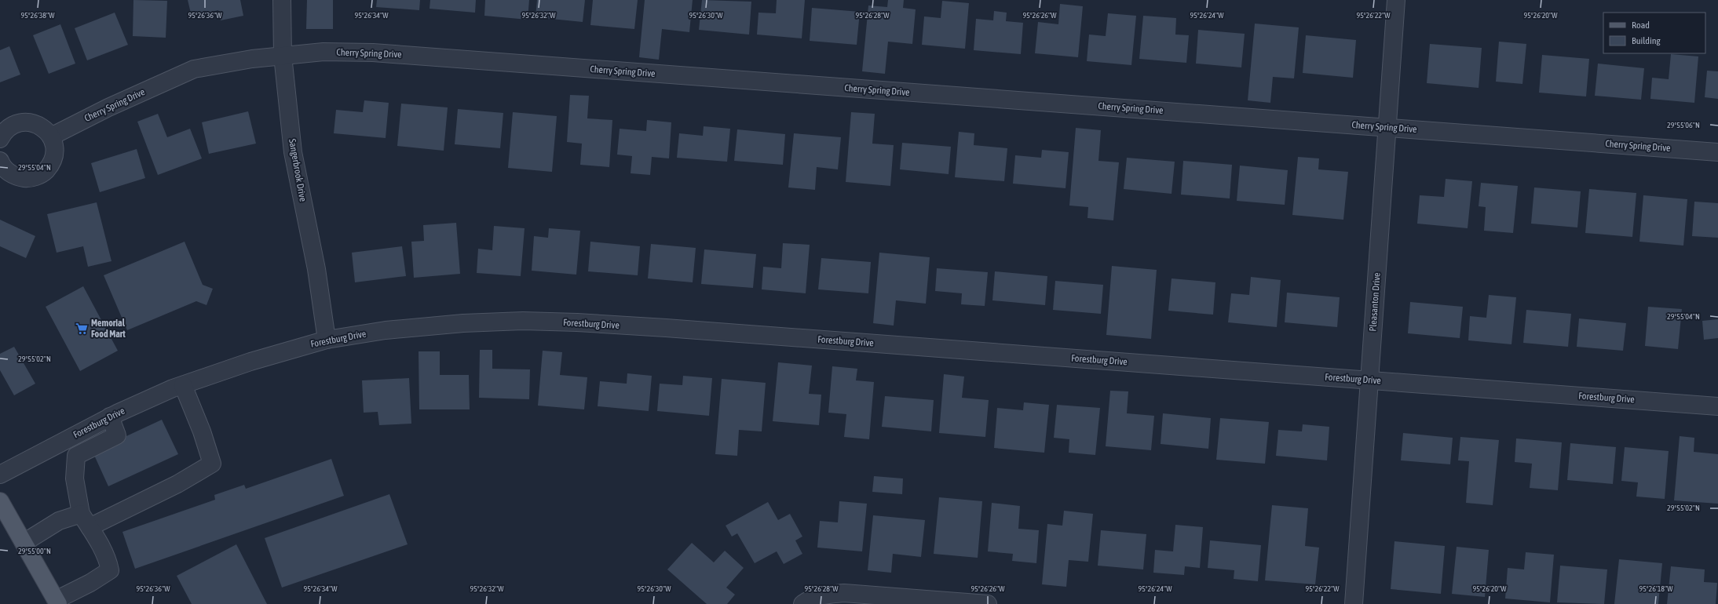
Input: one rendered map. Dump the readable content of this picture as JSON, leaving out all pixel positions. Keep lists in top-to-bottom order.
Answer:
{
  "streets": {
    "street": [
      "Cherry Spring Drive",
      "Sangerbrook Drive",
      "Pleasanton Drive",
      "Forestburg Drive"
    ]
  },
  "crossings": [
    ["Cherry Spring Drive", "Sangerbrook Drive"],
    ["Cherry Spring Drive", "Pleasanton Drive"],
    ["Sangerbrook Drive", "Forestburg Drive"],
    ["Pleasanton Drive", "Forestburg Drive"]
  ],
  "places": {
    "supermarket": ["Memorial Food Mart"]
  },
  "legend": ["Road", "Building"],
  "coordinates": [
    "95°26'38\"W",
    "95°26'36\"W",
    "95°26'34\"W",
    "95°26'32\"W",
    "95°26'30\"W",
    "95°26'28\"W",
    "95°26'26\"W",
    "95°26'24\"W",
    "95°26'22\"W",
    "95°26'20\"W",
    "29°55'06\"N",
    "29°55'04\"N",
    "29°55'02\"N",
    "29°55'00\"N",
    "95°26'18\"W"
  ]
}
